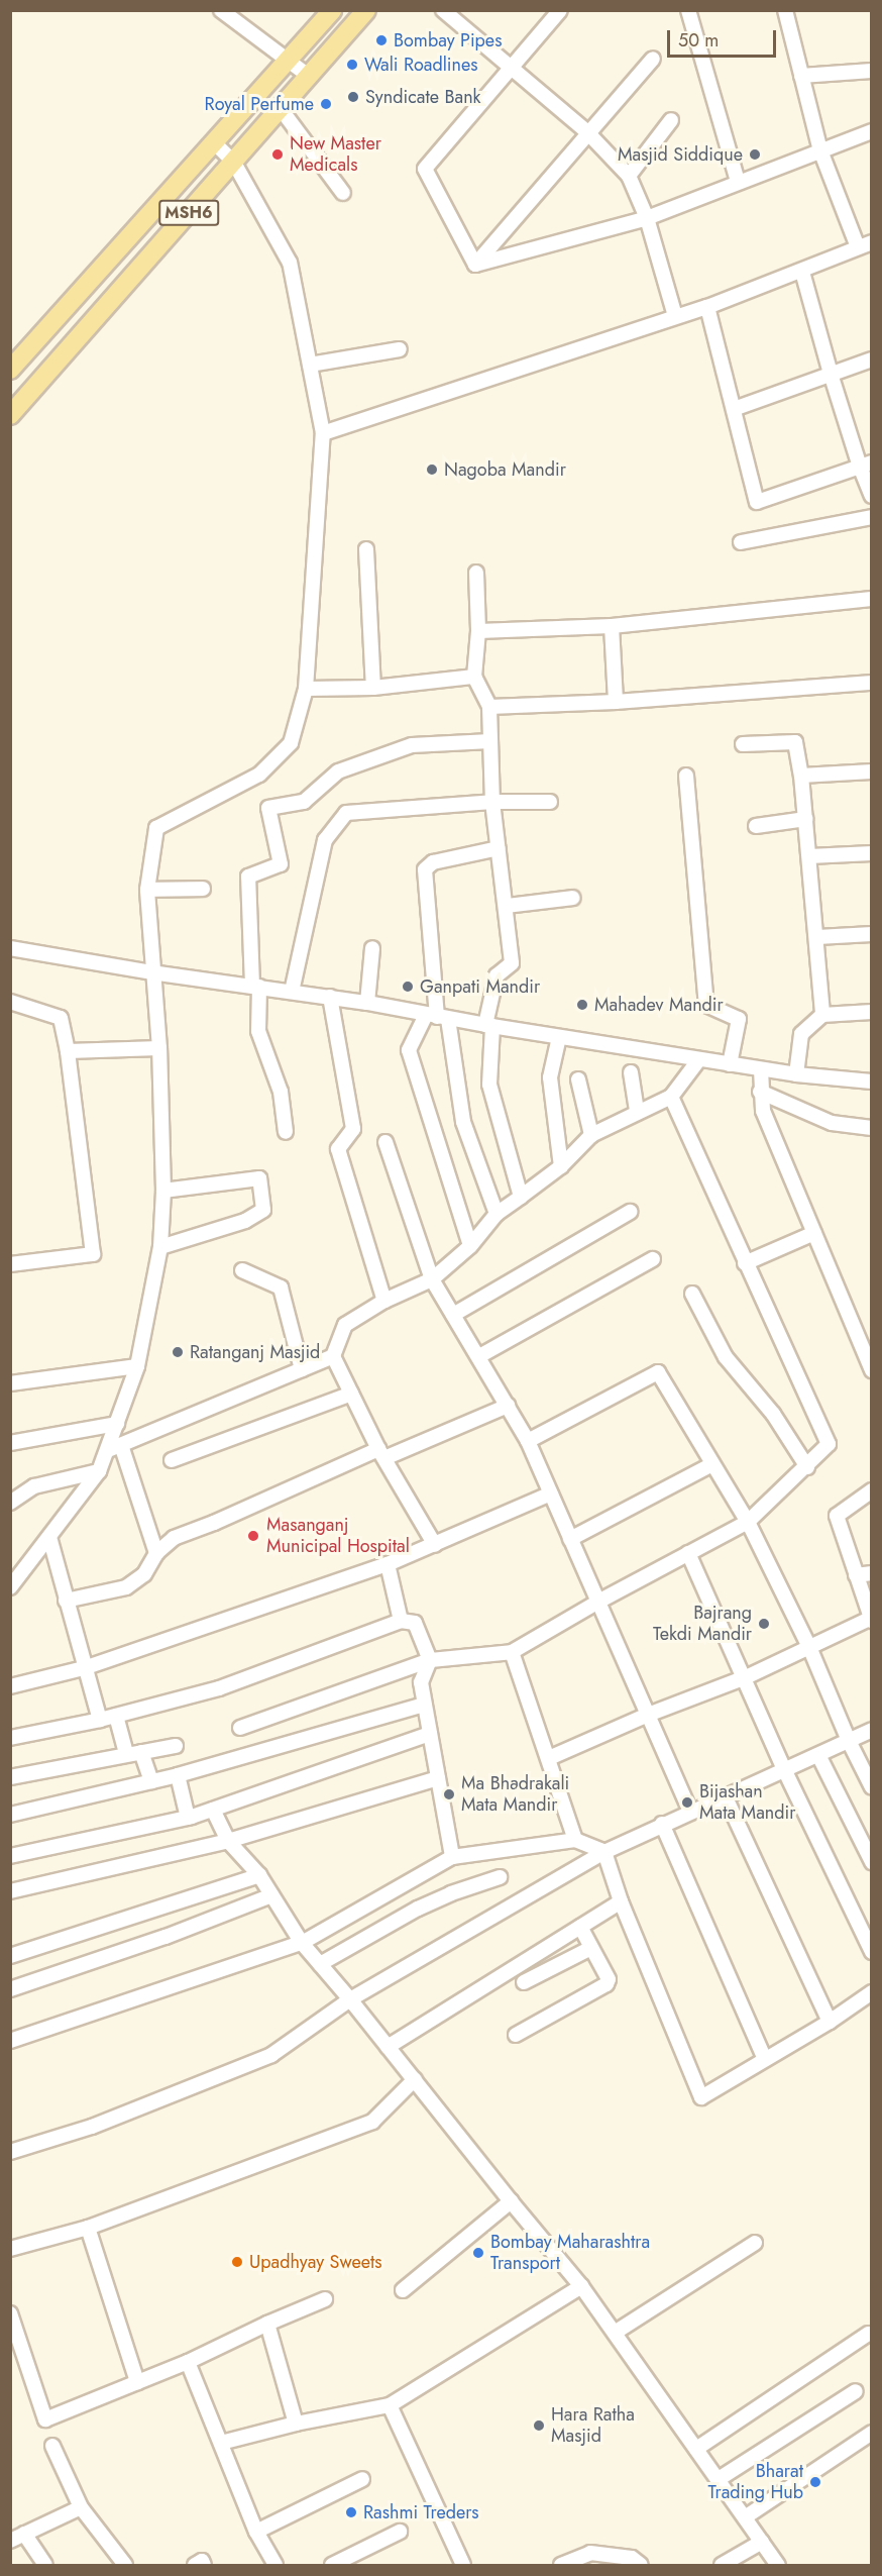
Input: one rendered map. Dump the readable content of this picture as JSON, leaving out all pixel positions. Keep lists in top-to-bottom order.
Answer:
{
  "streets": {
    "main road": ["MSH6"]
  },
  "places": [
    "Bombay Pipes",
    "Wali Roadlines",
    "Syndicate Bank",
    "Royal Perfume",
    "New Master Medicals",
    "Masjid Siddique",
    "Nagoba Mandir",
    "Ganpati Mandir",
    "Mahadev Mandir",
    "Ratanganj Masjid",
    "Masanganj Municipal Hospital",
    "Bajrang Tekdi Mandir",
    "Ma Bhadrakali Mata Mandir",
    "Bijashan Mata Mandir",
    "Bombay Maharashtra Transport",
    "Upadhyay Sweets",
    "Hara Ratha Masjid",
    "Bharat Trading Hub",
    "Rashmi Treders"
  ],
  "scale_bar": "50 m"
}
